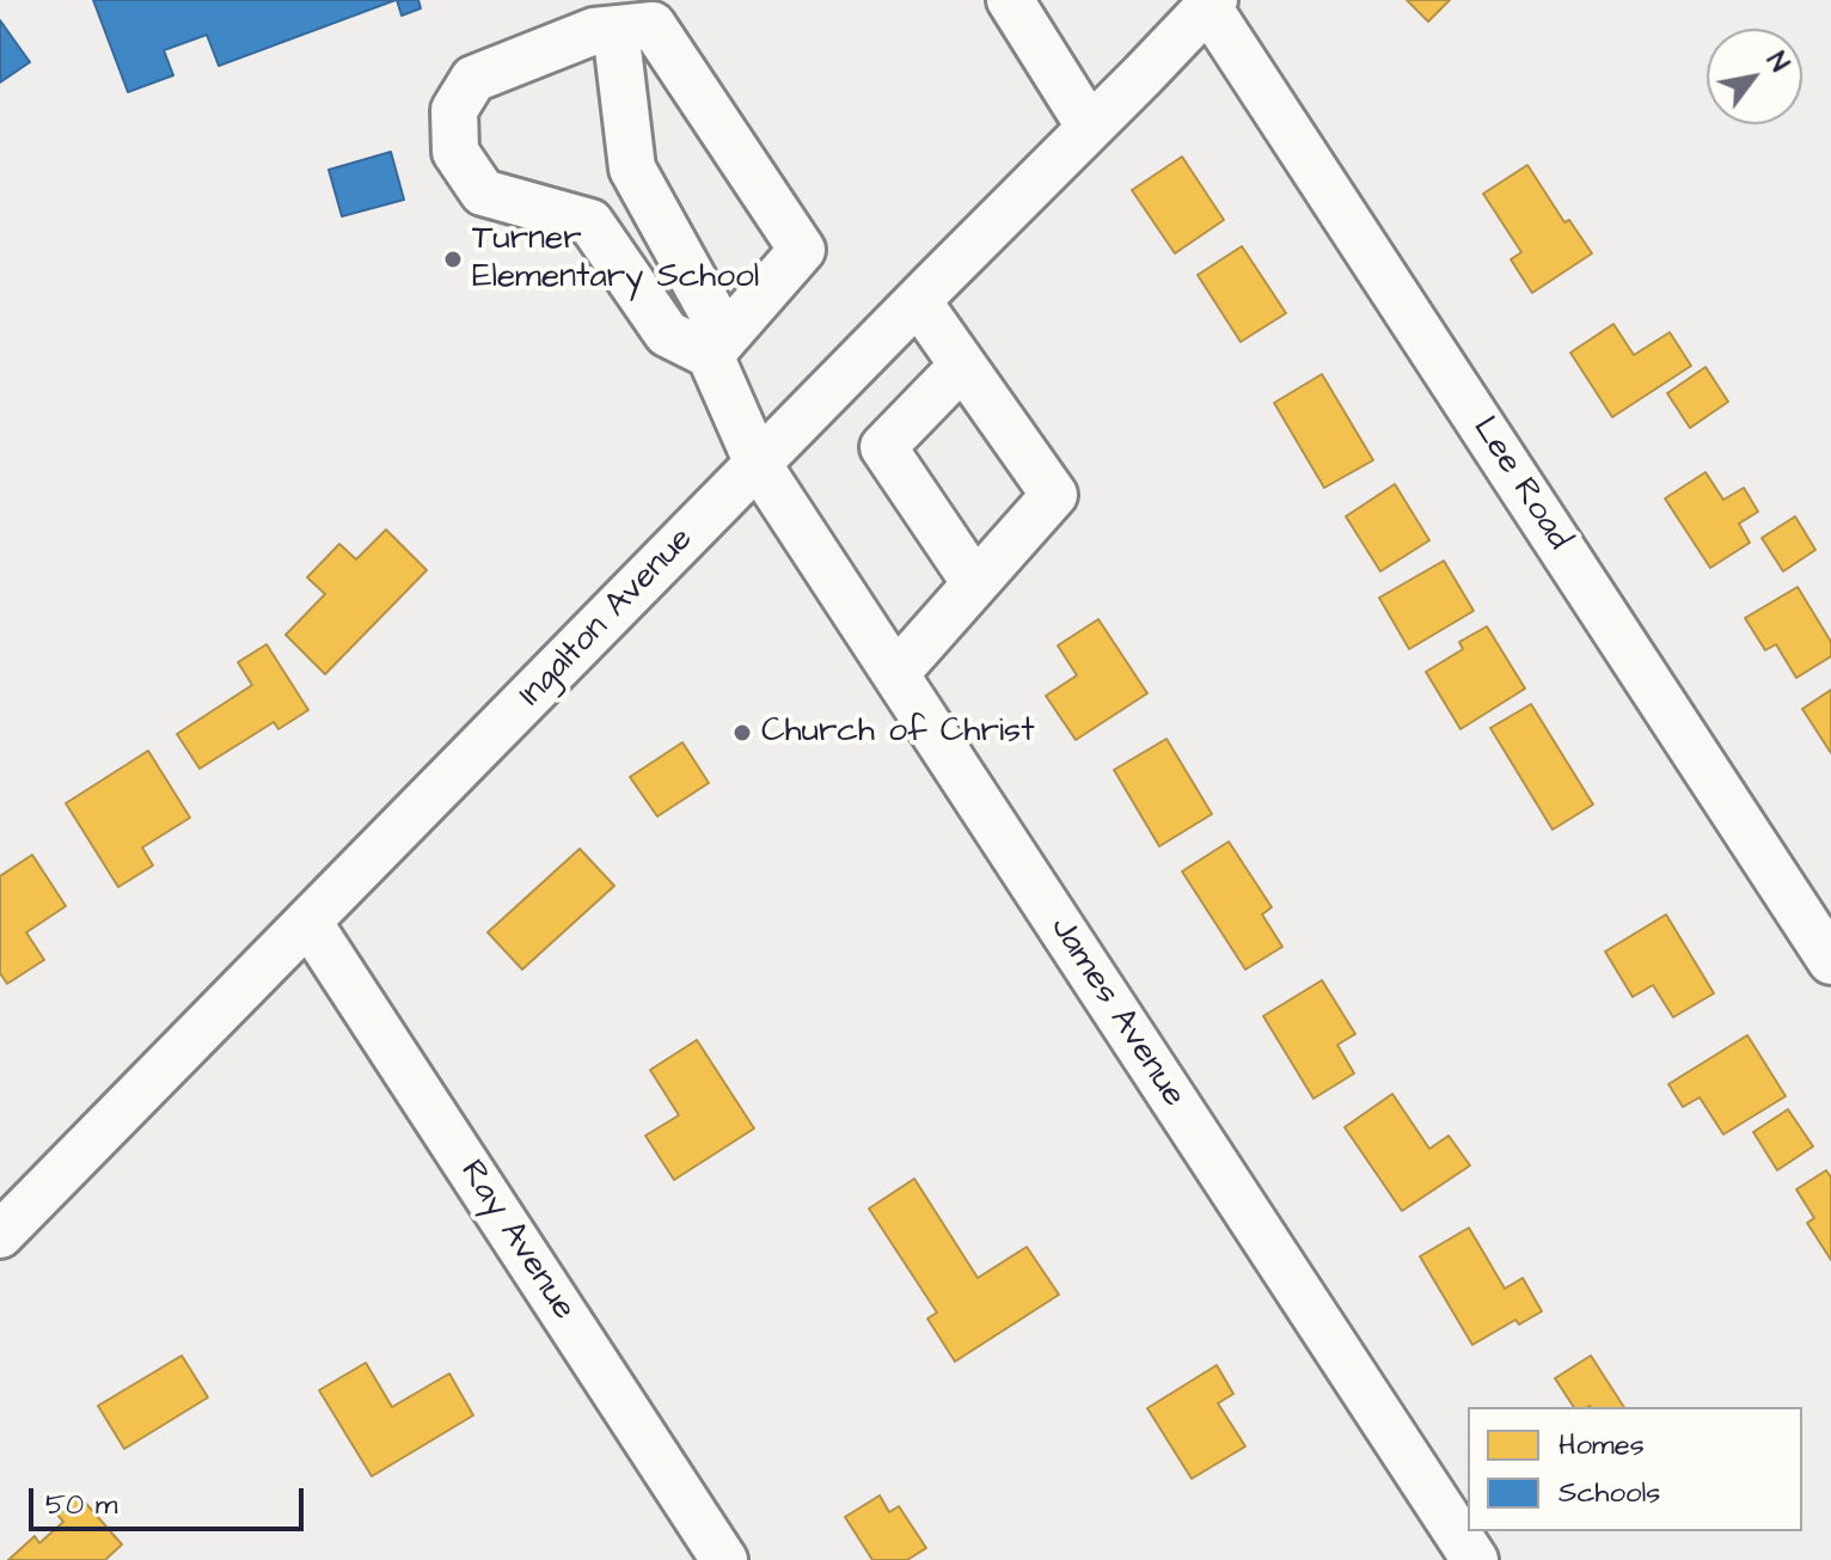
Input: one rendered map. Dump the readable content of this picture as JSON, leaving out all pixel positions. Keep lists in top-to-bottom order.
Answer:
{
  "streets": {
    "street": [
      "Lee Road",
      "Ingalton Avenue",
      "James Avenue",
      "Ray Avenue"
    ]
  },
  "crossings": [
    ["Lee Road", "Ingalton Avenue"],
    ["Ingalton Avenue", "James Avenue"],
    ["Ingalton Avenue", "Ray Avenue"]
  ],
  "places": ["Turner Elementary School", "Church of Christ"],
  "legend": ["Homes", "Schools"],
  "scale_bar": "50 m",
  "north": "top right"
}
